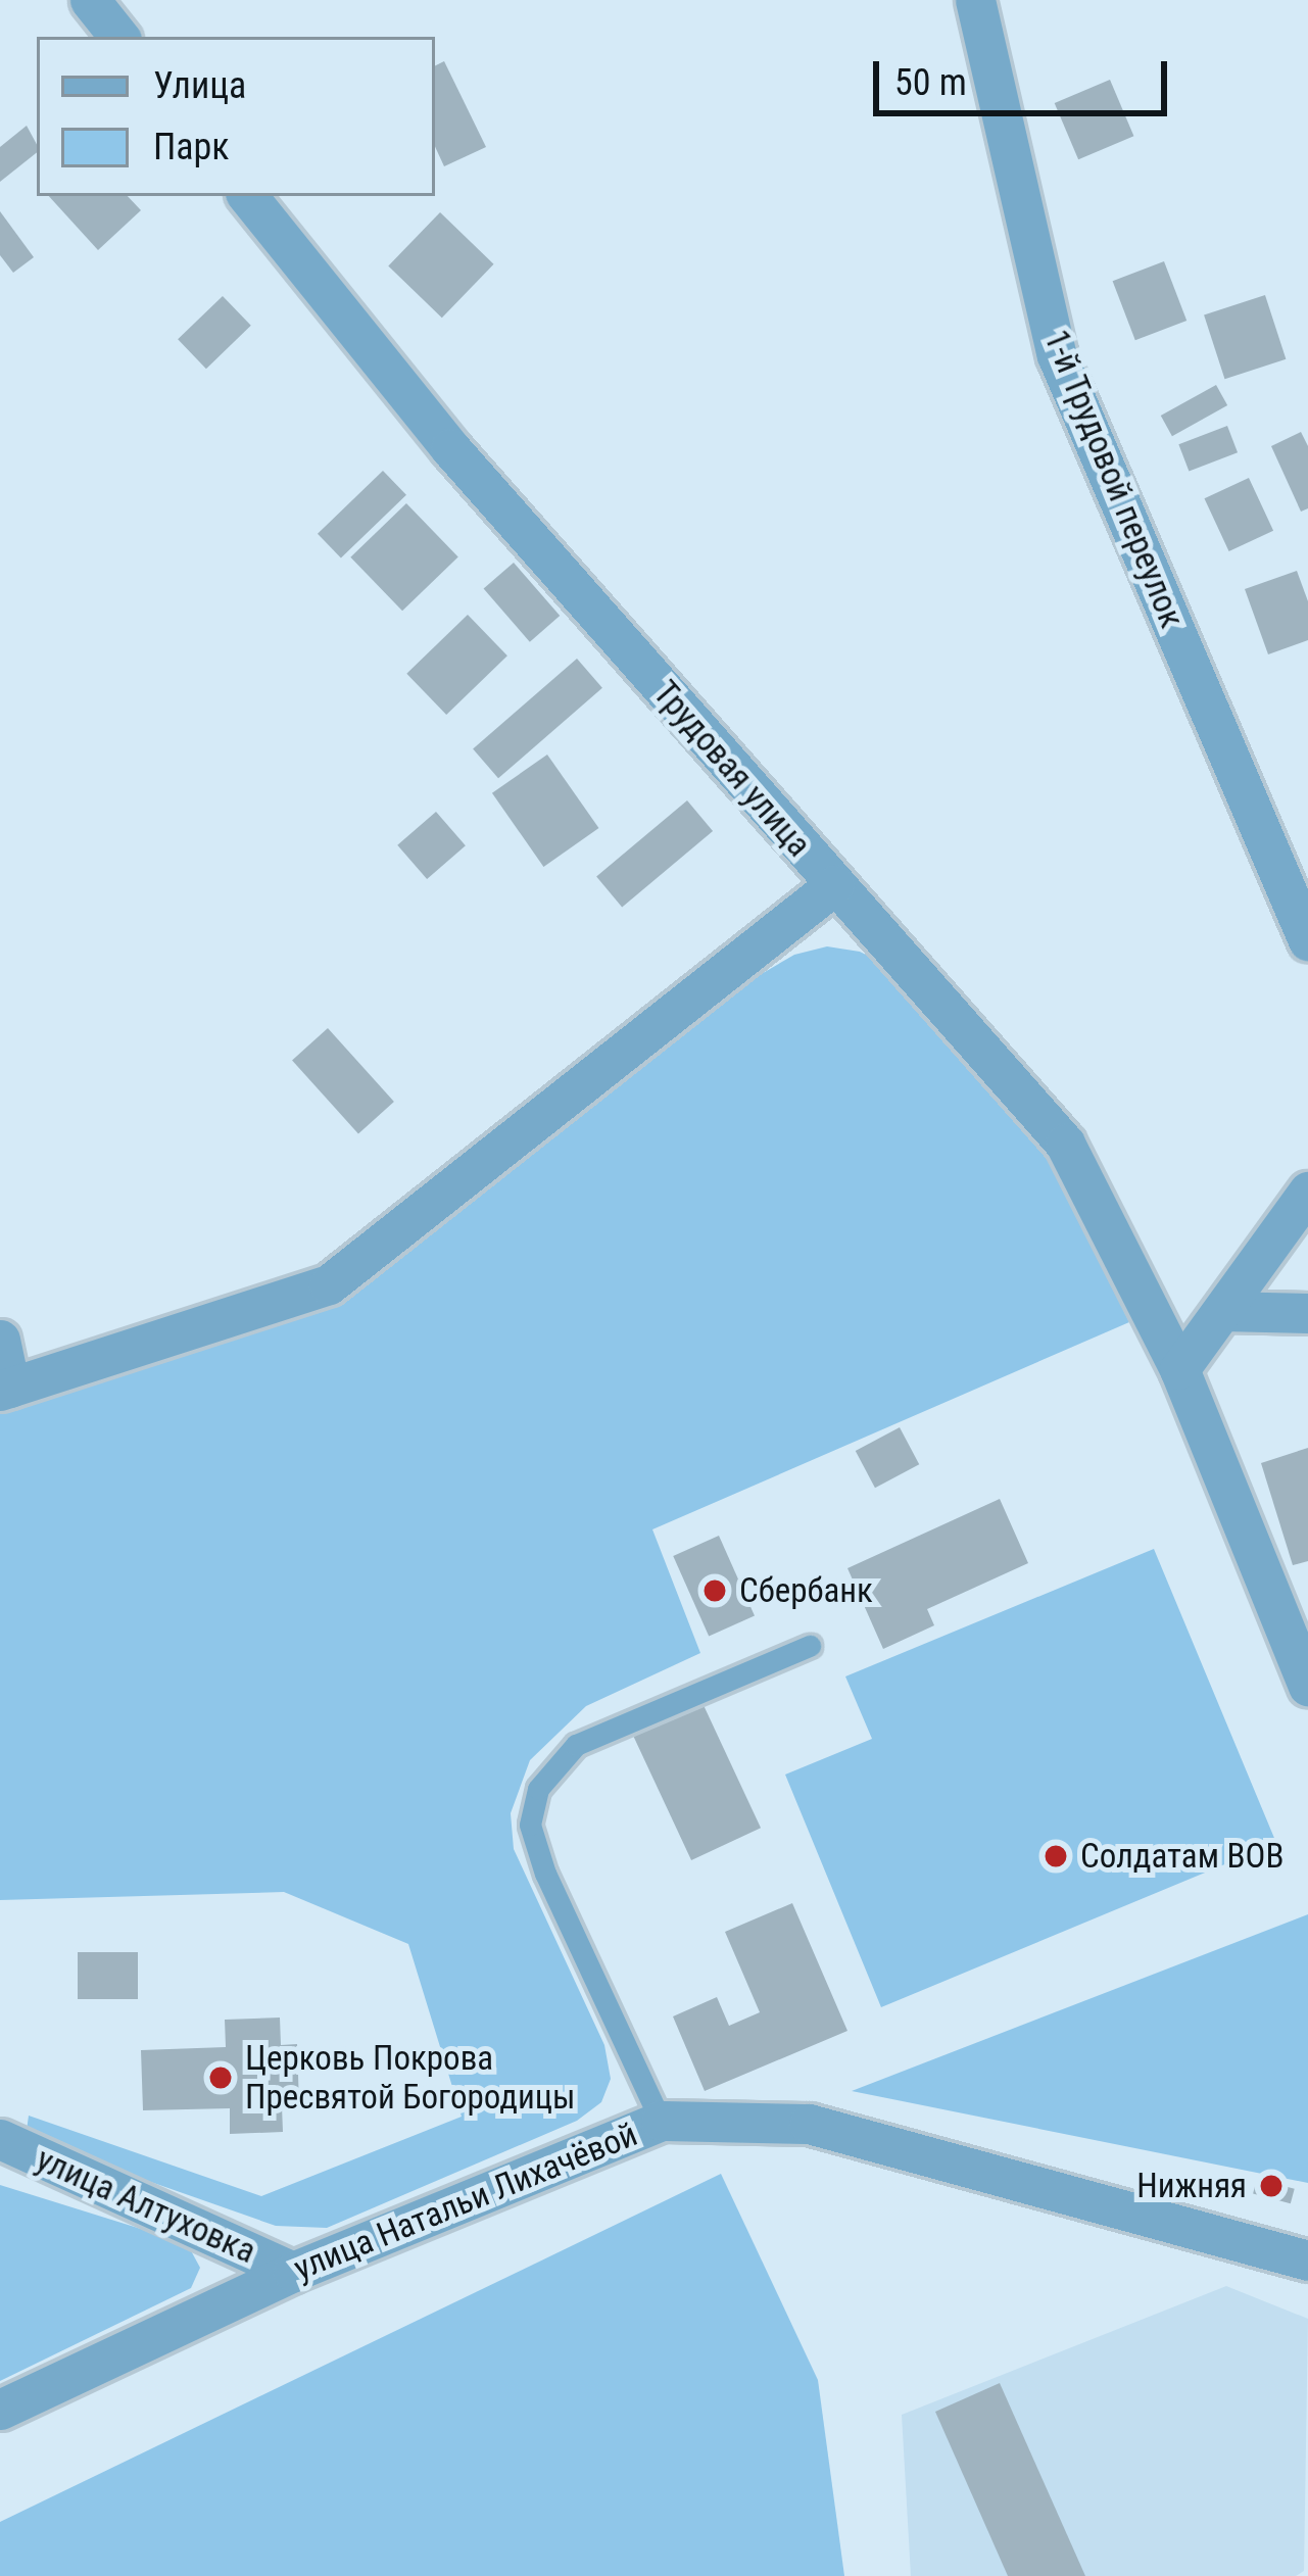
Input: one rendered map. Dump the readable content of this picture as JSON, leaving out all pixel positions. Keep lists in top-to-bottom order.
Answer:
{
  "streets": {
    "street": [
      "1-й Трудовой переулок",
      "Трудовая улица",
      "улица Натальи Лихачёвой",
      "улица Алтуховка"
    ]
  },
  "crossings": [
    ["улица Натальи Лихачёвой", "улица Алтуховка"]
  ],
  "places": [
    "Сбербанк",
    "Солдатам ВОВ",
    "Церковь Покрова Пресвятой Богородицы",
    "Нижняя"
  ],
  "legend": ["Улица", "Парк"],
  "scale_bar": "50 m"
}
